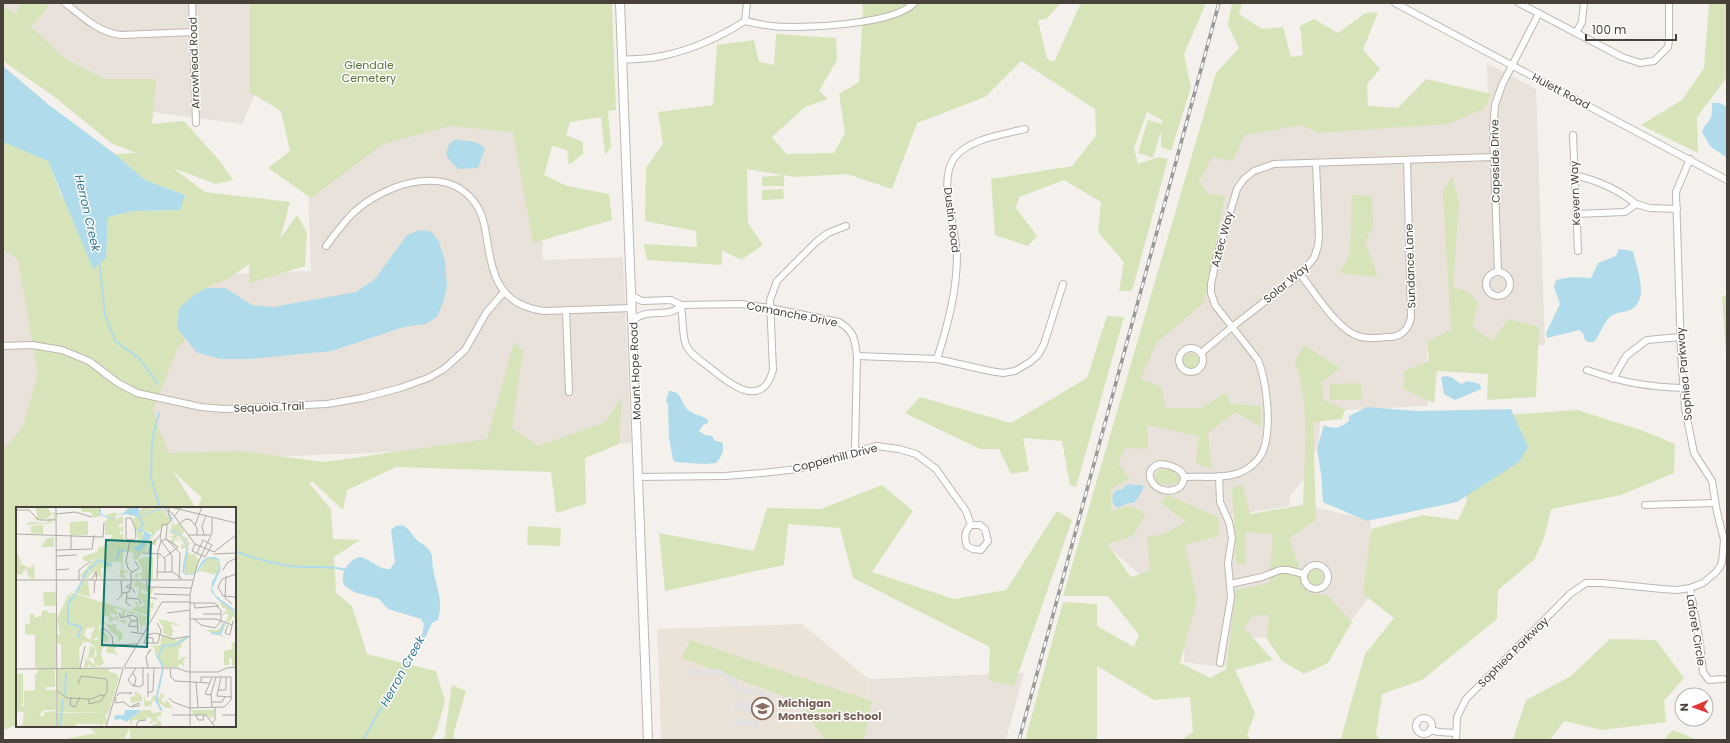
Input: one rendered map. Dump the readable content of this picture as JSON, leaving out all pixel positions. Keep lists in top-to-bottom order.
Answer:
{
  "streets": {
    "street": [
      "Arrowhead Road",
      "Hulett Road",
      "Capeside Drive",
      "Kevern Way",
      "Dustin Road",
      "Aztec Way",
      "Sundance Lane",
      "Solar Way",
      "Comanche Drive",
      "Mount Hope Road",
      "Sophiea Parkway",
      "Sequoia Trail",
      "Copperhill Drive",
      "Laforet Circle"
    ]
  },
  "crossings": [
    ["Hulett Road", "Capeside Drive"],
    ["Hulett Road", "Sophiea Parkway"],
    ["Capeside Drive", "Aztec Way"],
    ["Aztec Way", "Sundance Lane"],
    ["Aztec Way", "Solar Way"],
    ["Sundance Lane", "Solar Way"],
    ["Comanche Drive", "Mount Hope Road"],
    ["Comanche Drive", "Copperhill Drive"],
    ["Mount Hope Road", "Copperhill Drive"],
    ["Sophiea Parkway", "Laforet Circle"]
  ],
  "water": ["Herron Creek"],
  "parks": ["Glendale Cemetery"],
  "places": {
    "school or university": ["Michigan Montessori School"]
  },
  "scale_bar": "100 m",
  "north": "left"
}
